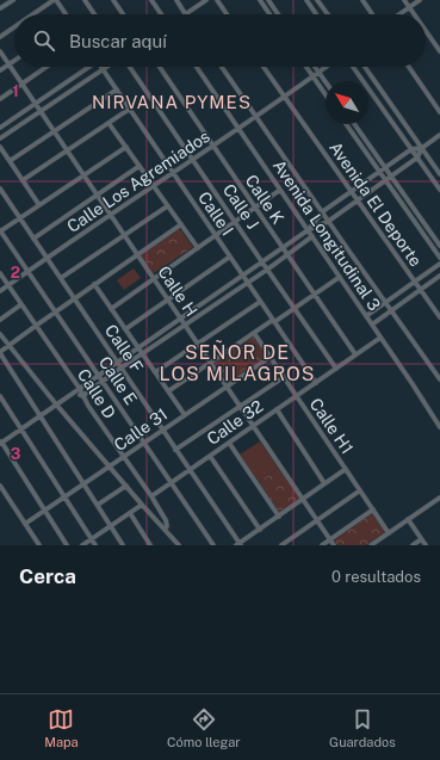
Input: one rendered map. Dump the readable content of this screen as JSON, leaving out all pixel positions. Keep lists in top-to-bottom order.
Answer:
{
  "streets": {
    "street": [
      "Calle Los Agremiados",
      "Calle K",
      "Avenida El Deporte",
      "Calle J",
      "Calle I",
      "Avenida Longitudinal 3",
      "Calle H",
      "Calle F",
      "Calle E",
      "Calle D",
      "Calle 32",
      "Calle H1",
      "Calle 31"
    ]
  },
  "crossings": [
    ["Calle Los Agremiados", "Calle K"],
    ["Calle Los Agremiados", "Avenida El Deporte"],
    ["Calle Los Agremiados", "Calle J"],
    ["Calle Los Agremiados", "Calle I"],
    ["Calle Los Agremiados", "Avenida Longitudinal 3"],
    ["Calle Los Agremiados", "Calle H"],
    ["Calle Los Agremiados", "Calle F"],
    ["Calle Los Agremiados", "Calle E"],
    ["Calle Los Agremiados", "Calle D"],
    ["Calle K", "Calle 32"],
    ["Calle J", "Calle 32"],
    ["Calle I", "Calle 32"],
    ["Avenida Longitudinal 3", "Calle 32"],
    ["Calle H", "Calle 32"],
    ["Calle H", "Calle 31"],
    ["Calle F", "Calle 32"],
    ["Calle F", "Calle 31"],
    ["Calle E", "Calle 32"],
    ["Calle E", "Calle 31"],
    ["Calle D", "Calle 32"],
    ["Calle D", "Calle 31"],
    ["Calle 32", "Calle H1"],
    ["Calle H1", "Calle 31"]
  ],
  "districts": ["NIRVANA PYMES", "SEÑOR DE LOS MILAGROS"],
  "north": "top left",
  "page": {
    "search": "Buscar aquí",
    "heading": ["Cerca", "0 resultados"],
    "nav": ["Mapa", "Cómo llegar", "Guardados"]
  },
  "grid": {
    "rows": ["1", "2", "3"]
  }
}
